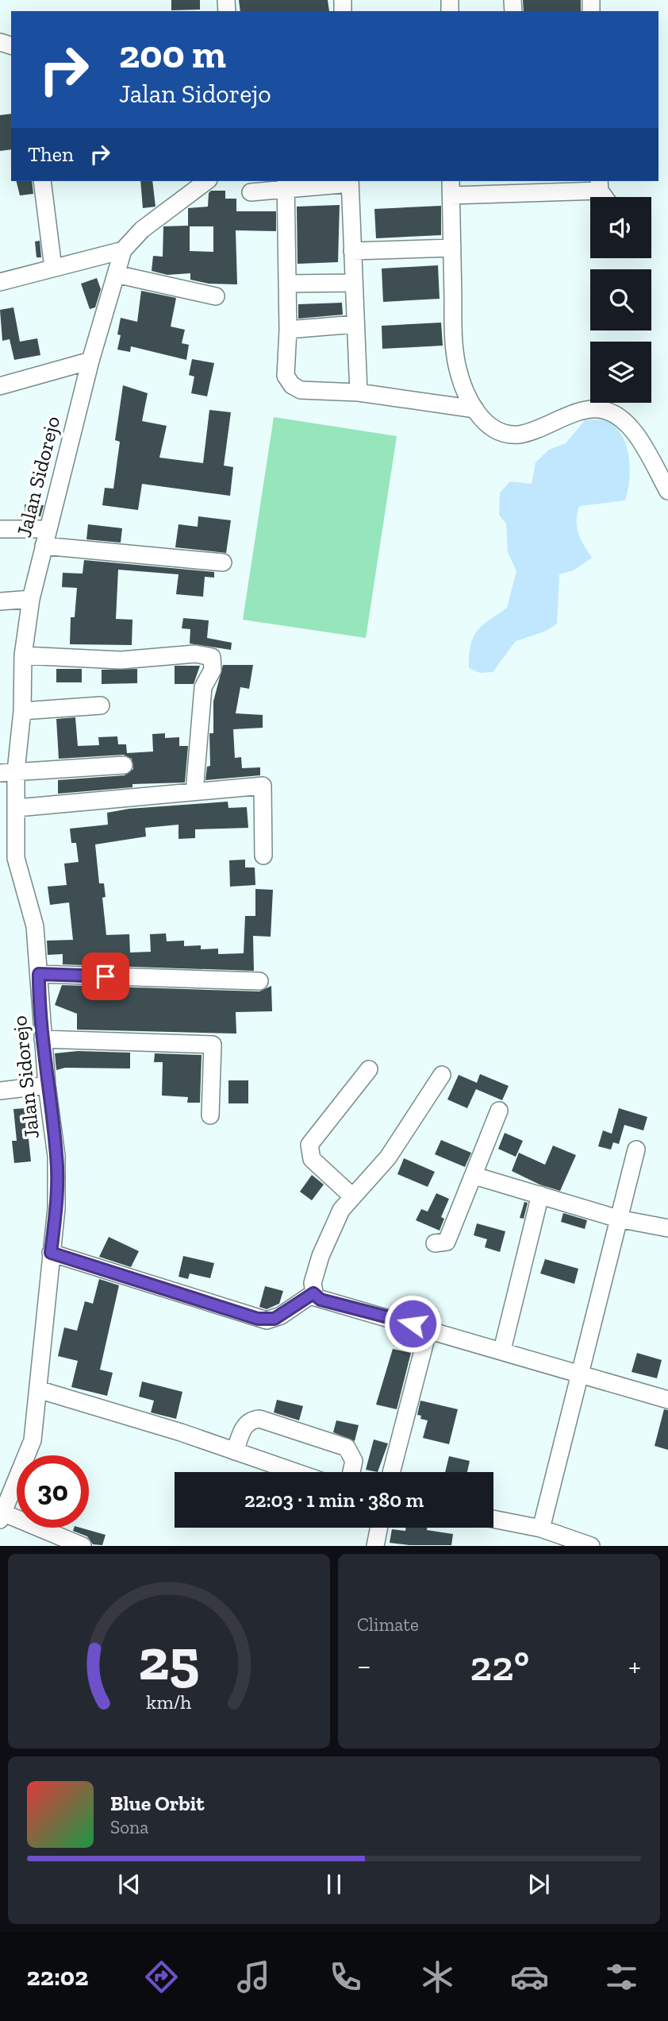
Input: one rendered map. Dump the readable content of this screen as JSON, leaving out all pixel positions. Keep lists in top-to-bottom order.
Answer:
{
  "streets": {
    "street": ["Jalan Sidorejo"]
  },
  "page": {
    "turn": ["200 m", "Jalan Sidorejo"],
    "then": "Then",
    "limit": "30",
    "trip": "22:03 · 1 min · 380 m",
    "tile": "Climate",
    "heat": ["−", "22°", "+"],
    "song": ["Blue Orbit", "Sona"],
    "tabs": "22:02",
    "gauge": ["25", "km/h"]
  }
}
